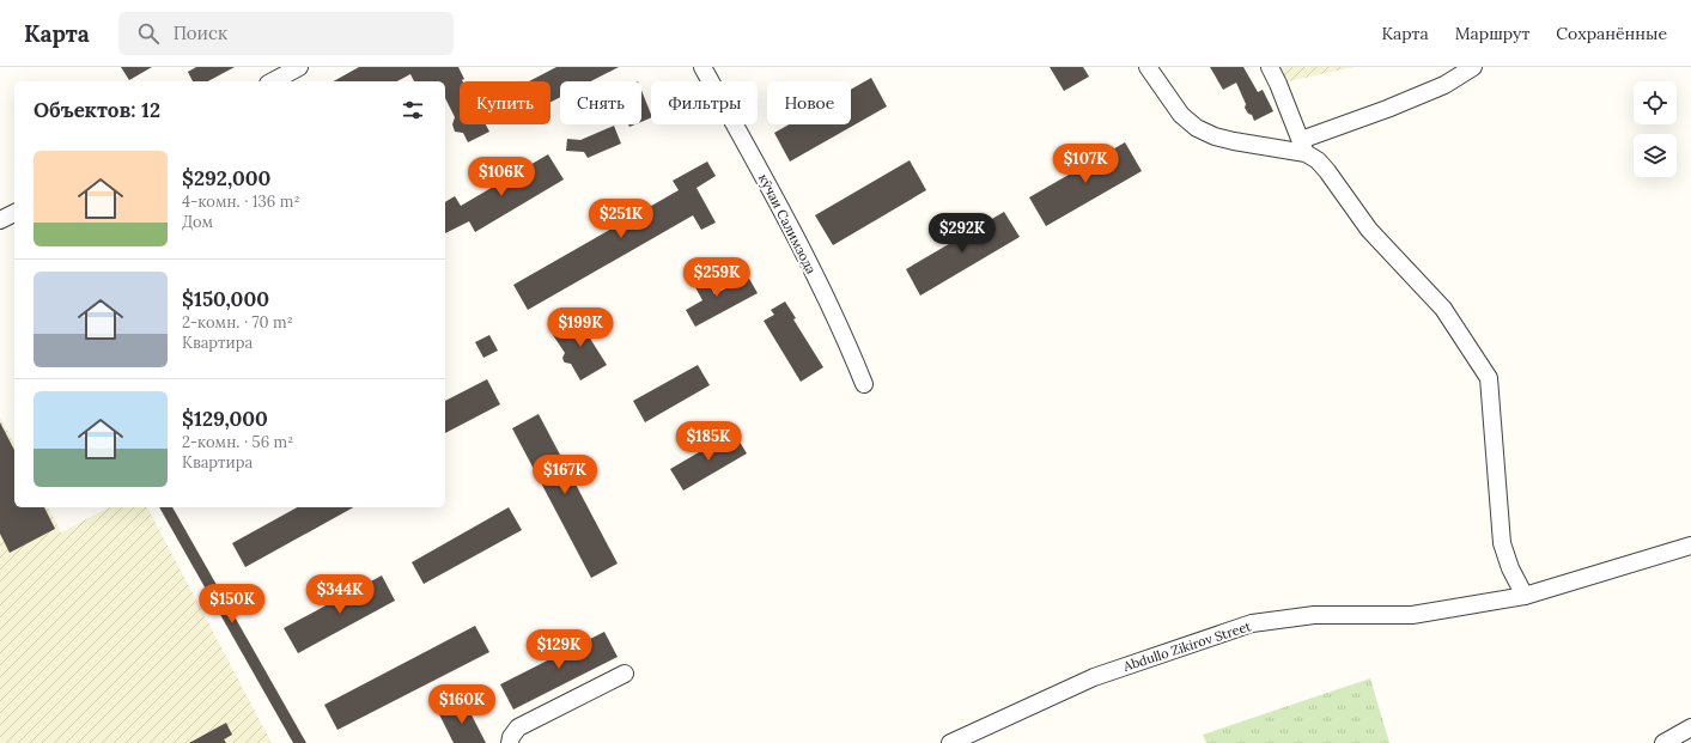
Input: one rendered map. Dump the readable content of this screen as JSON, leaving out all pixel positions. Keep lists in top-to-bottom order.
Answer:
{
  "streets": {
    "street": ["кӯчаи Салимзода", "Abdullo Zikirov Street"]
  },
  "page": {
    "header": "Карта",
    "search": "Поиск",
    "nav": ["Карта", "Маршрут", "Сохранённые"],
    "chip": [
      "Купить",
      "Снять",
      "Фильтры",
      "Новое"
    ],
    "heading": "Объектов: 12",
    "list": [
      {
        "name": "$292,000",
        "note": "4-комн. · 136 m² · Дом"
      },
      {
        "name": "$150,000",
        "note": "2-комн. · 70 m² · Квартира"
      },
      {
        "name": "$129,000",
        "note": "2-комн. · 56 m² · Квартира"
      }
    ],
    "price": [
      "$107K",
      "$106K",
      "$251K",
      "$292K",
      "$259K",
      "$199K",
      "$185K",
      "$167K",
      "$344K",
      "$150K",
      "$129K",
      "$160K"
    ]
  }
}
